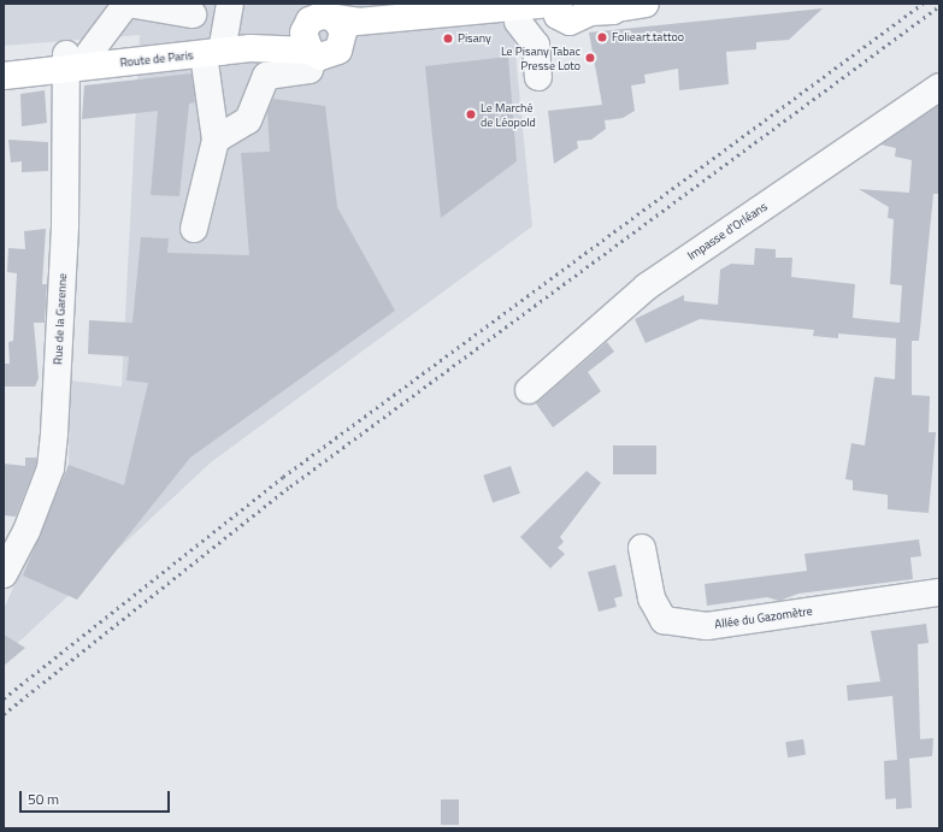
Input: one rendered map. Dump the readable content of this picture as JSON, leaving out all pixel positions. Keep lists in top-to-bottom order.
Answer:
{
  "streets": {
    "main road": ["Route de Paris"],
    "street": ["Impasse d'Orléans", "Rue de la Garenne", "Allée du Gazomètre"]
  },
  "crossings": [
    ["Route de Paris", "Rue de la Garenne"]
  ],
  "places": [
    "Folieart.tattoo",
    "Pisany",
    "Le Pisany Tabac Presse Loto",
    "Le Marché de Léopold"
  ],
  "scale_bar": "50 m"
}
